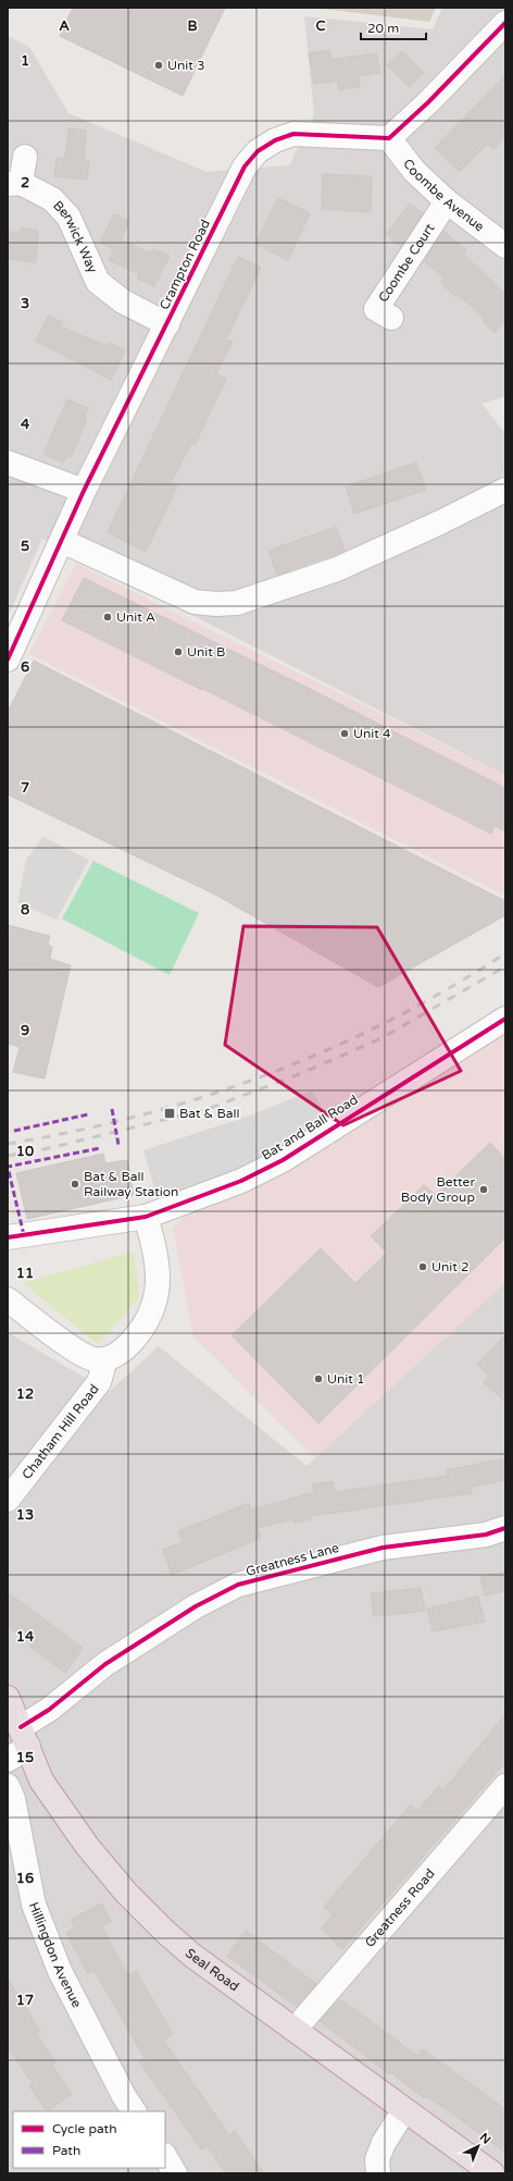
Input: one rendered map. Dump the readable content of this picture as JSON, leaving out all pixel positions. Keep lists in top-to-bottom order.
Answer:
{
  "streets": {
    "highway": ["Seal Road"],
    "street": [
      "Coombe Avenue",
      "Berwick Way",
      "Coombe Court",
      "Crampton Road",
      "Bat and Ball Road",
      "Chatham Hill Road",
      "Greatness Lane",
      "Greatness Road",
      "Hillingdon Avenue"
    ]
  },
  "crossings": [
    ["Coombe Avenue", "Coombe Court"],
    ["Coombe Avenue", "Crampton Road"],
    ["Berwick Way", "Crampton Road"],
    ["Greatness Lane", "Seal Road"],
    ["Greatness Road", "Seal Road"]
  ],
  "places": {
    "other": [
      "Unit 3",
      "Unit A",
      "Unit B",
      "Unit 4",
      "Bat & Ball Railway Station",
      "Better Body Group",
      "Unit 2",
      "Unit 1"
    ],
    "transit": ["Bat & Ball"]
  },
  "legend": ["Cycle path", "Path"],
  "scale_bar": "20 m",
  "north": "top right",
  "grid": {
    "columns": ["A", "B", "C"],
    "rows": [
      "1",
      "2",
      "3",
      "4",
      "5",
      "6",
      "7",
      "8",
      "9",
      "10",
      "11",
      "12",
      "13",
      "14",
      "15",
      "16",
      "17"
    ]
  }
}
